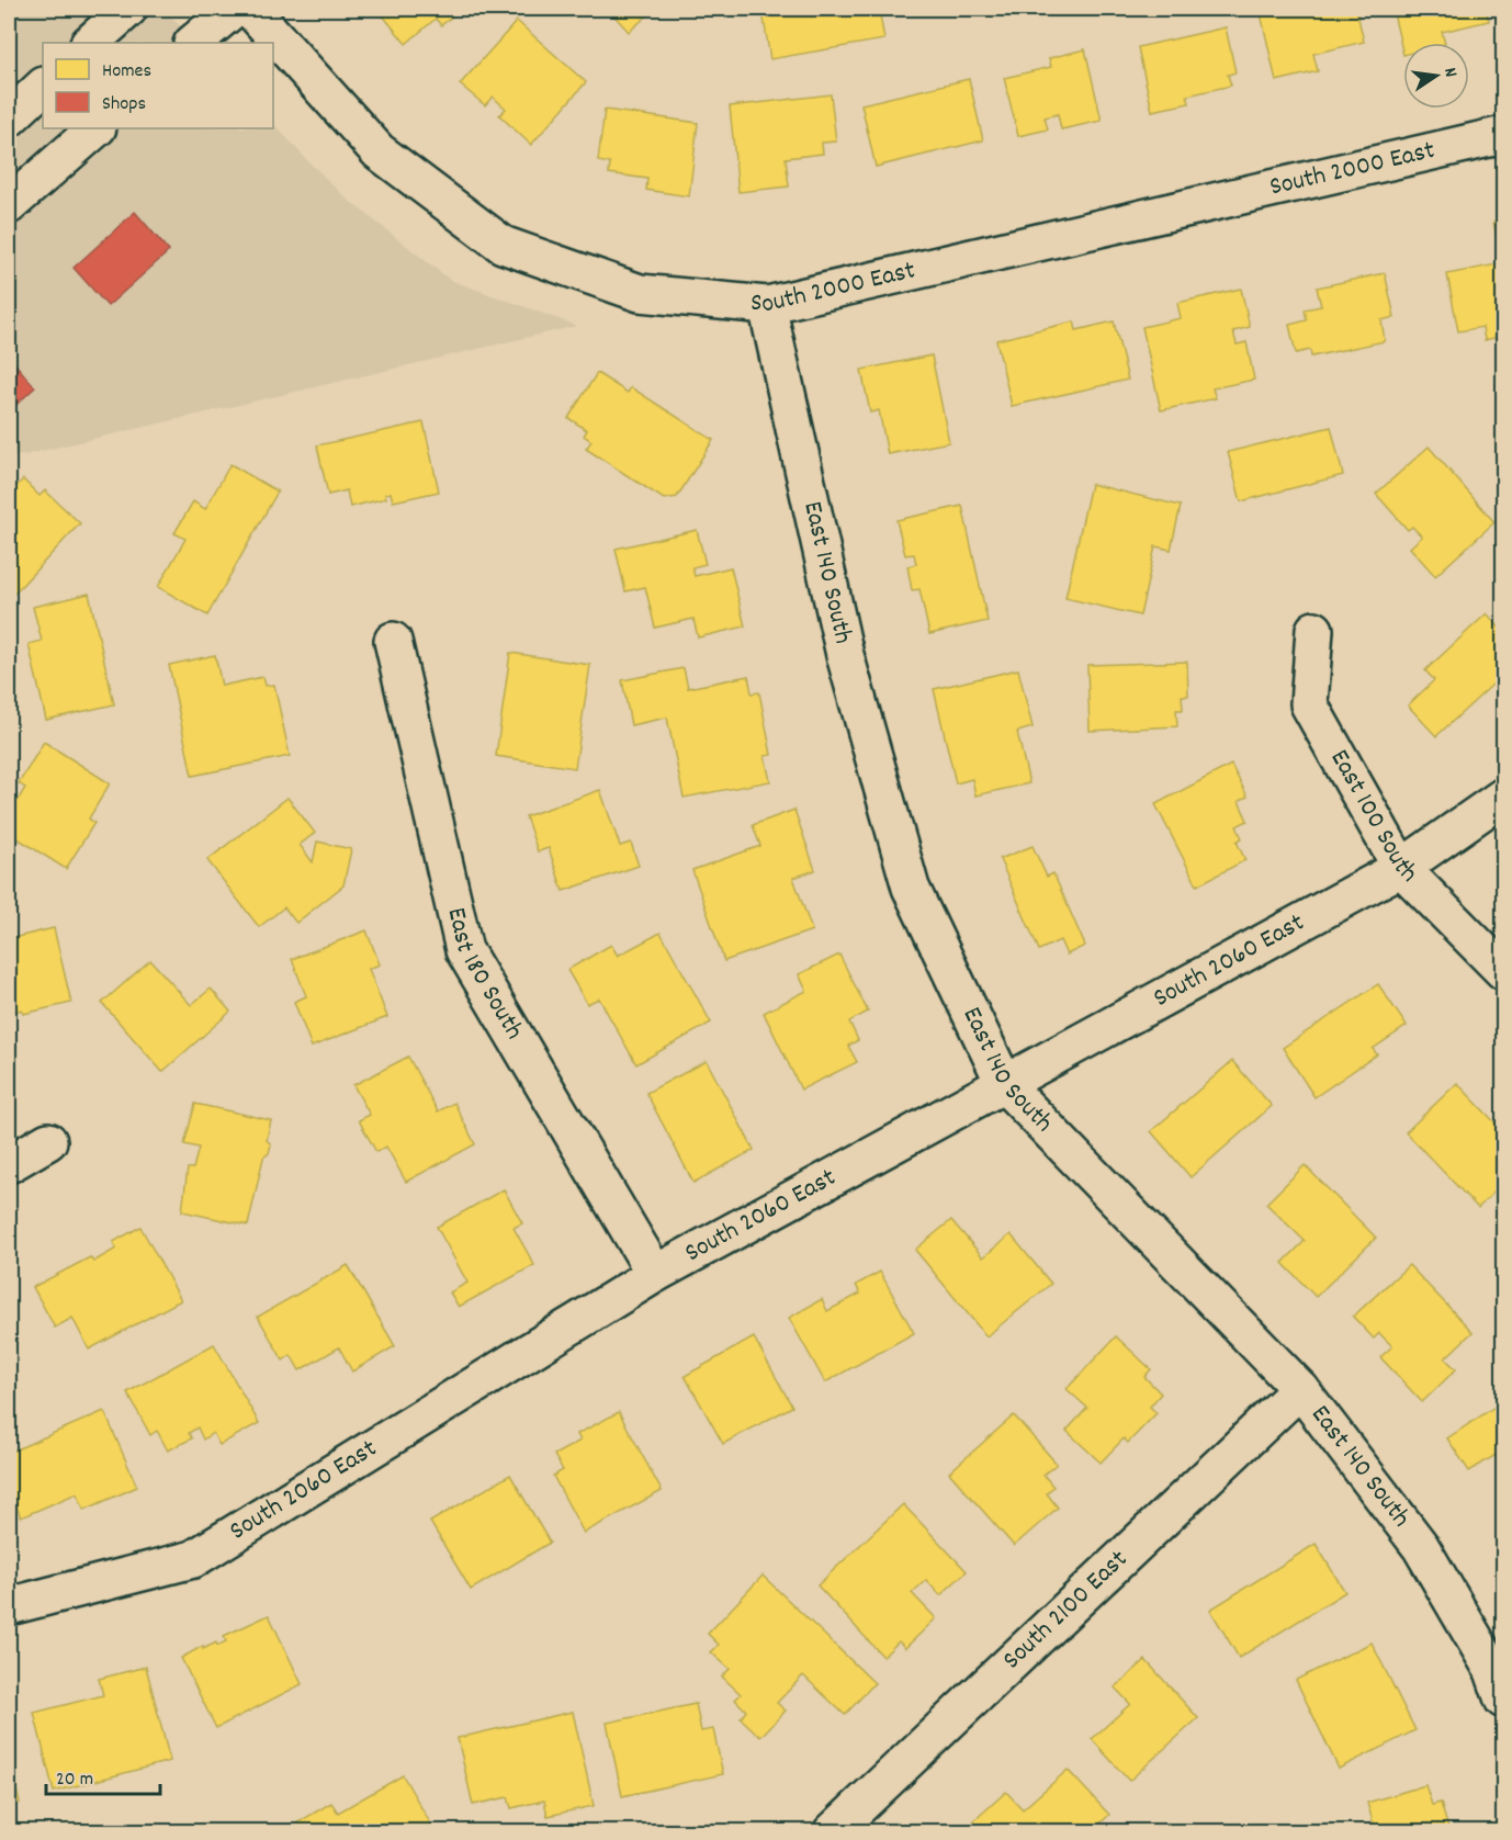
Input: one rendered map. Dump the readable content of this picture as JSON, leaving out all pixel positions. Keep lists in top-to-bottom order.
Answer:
{
  "streets": {
    "street": [
      "South 2000 East",
      "East 140 South",
      "East 100 South",
      "South 2060 East",
      "East 180 South",
      "South 2100 East"
    ]
  },
  "crossings": [
    ["South 2000 East", "East 140 South"],
    ["East 140 South", "South 2060 East"],
    ["East 140 South", "South 2100 East"],
    ["East 100 South", "South 2060 East"],
    ["South 2060 East", "East 180 South"]
  ],
  "legend": ["Homes", "Shops"],
  "scale_bar": "20 m",
  "north": "right"
}
